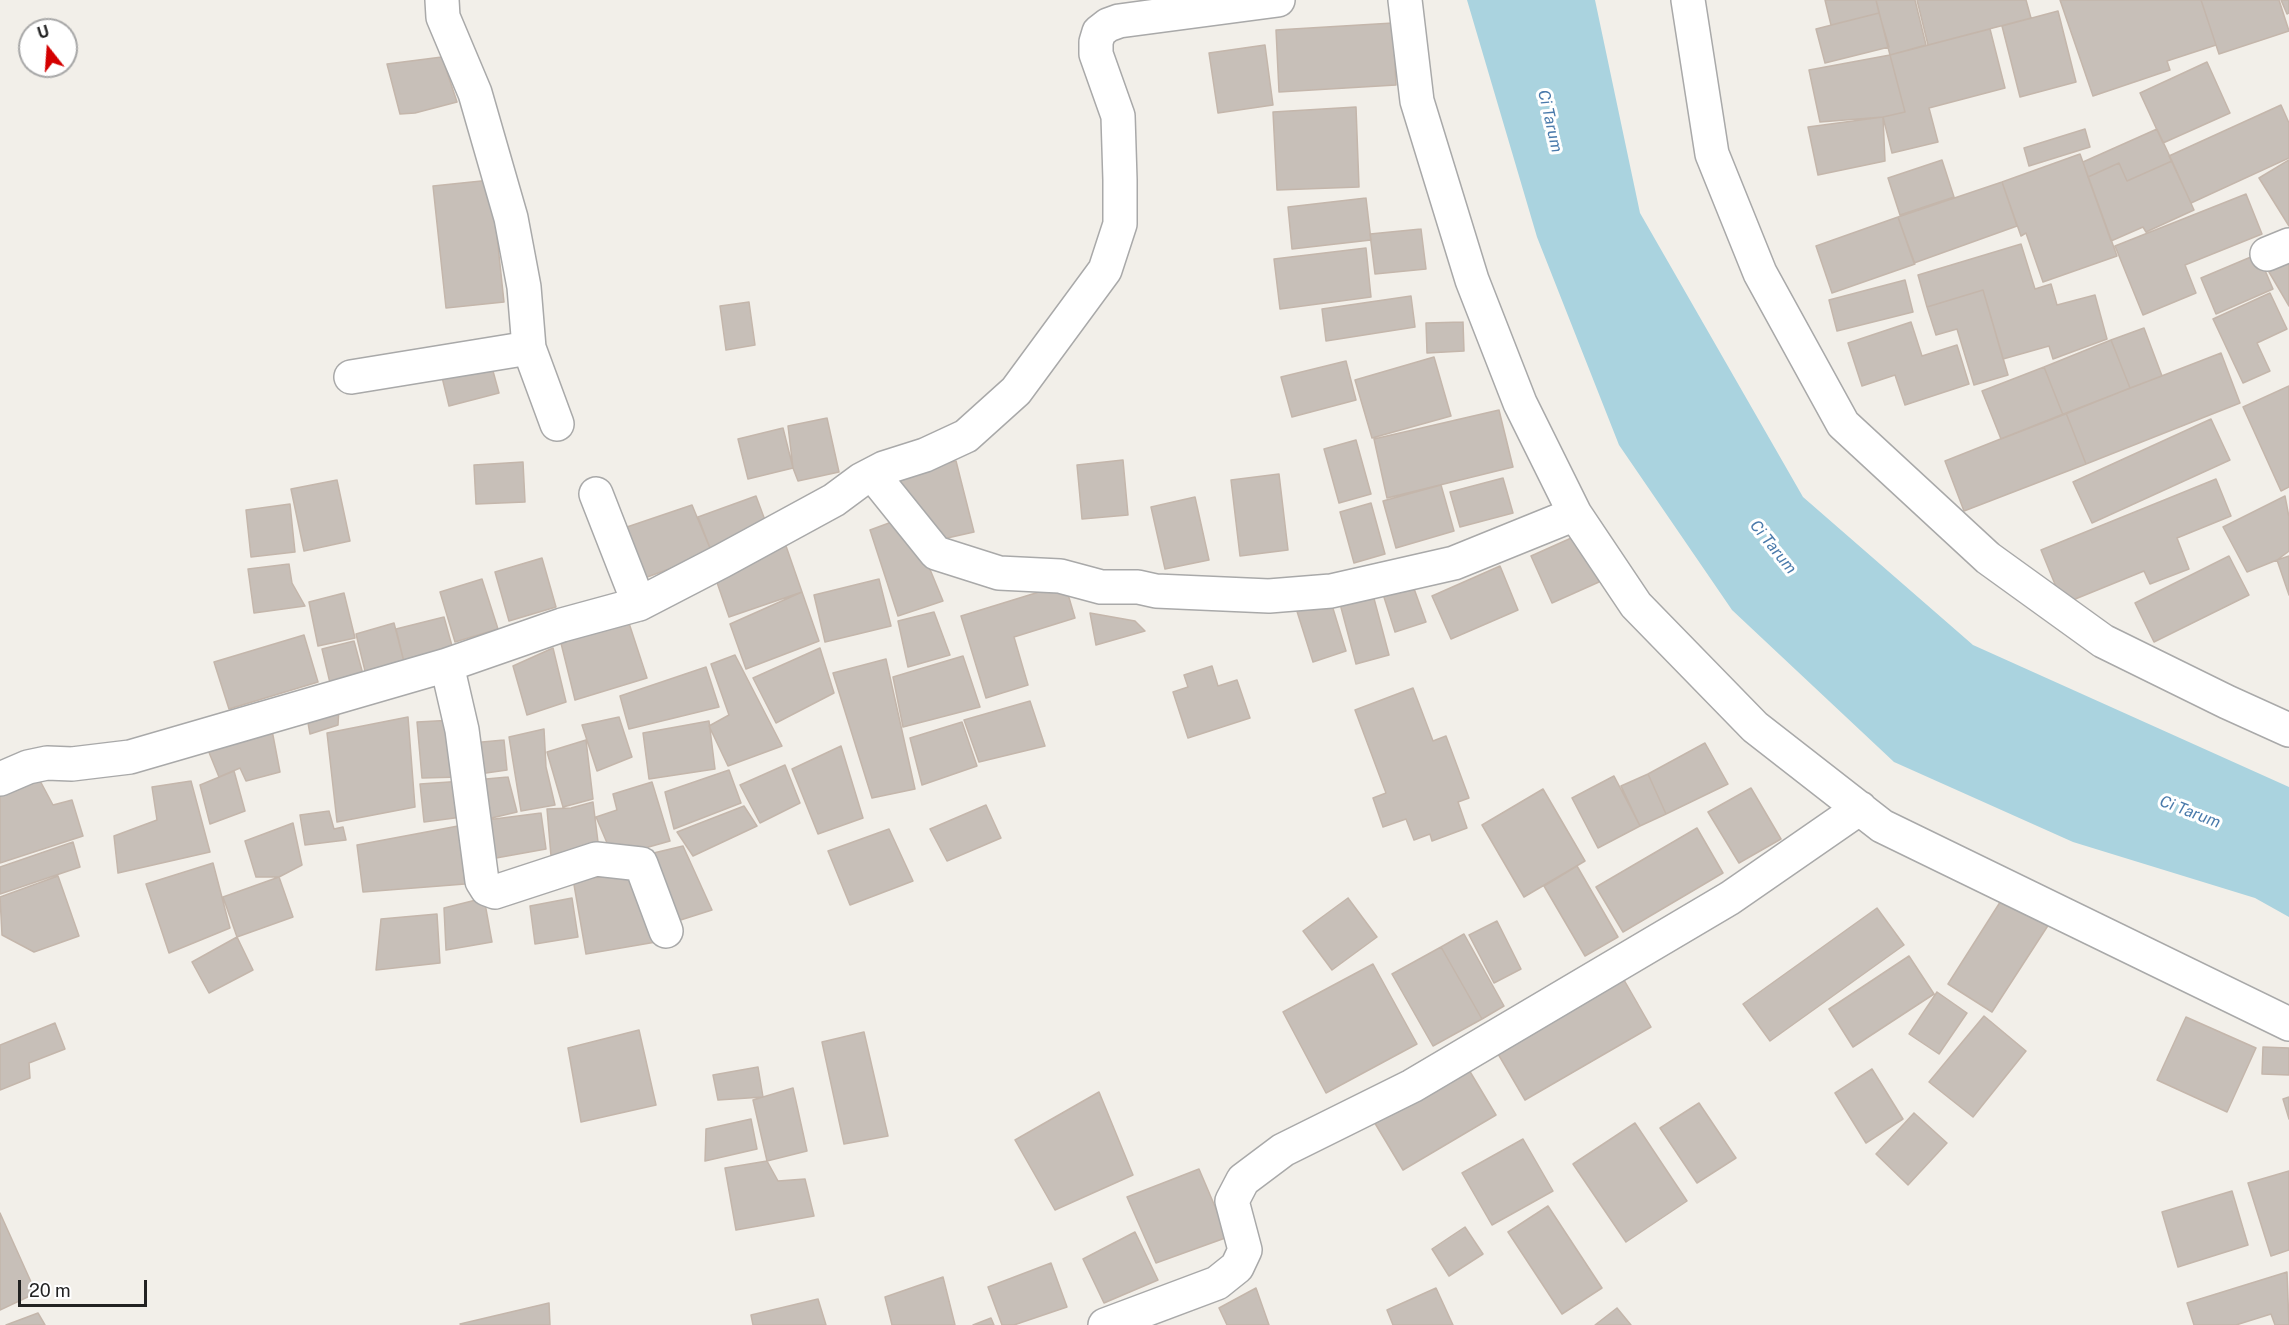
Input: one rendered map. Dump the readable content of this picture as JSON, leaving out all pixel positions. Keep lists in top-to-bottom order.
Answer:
{
  "water": ["Ci Tarum"],
  "scale_bar": "20 m",
  "north": "top"
}
